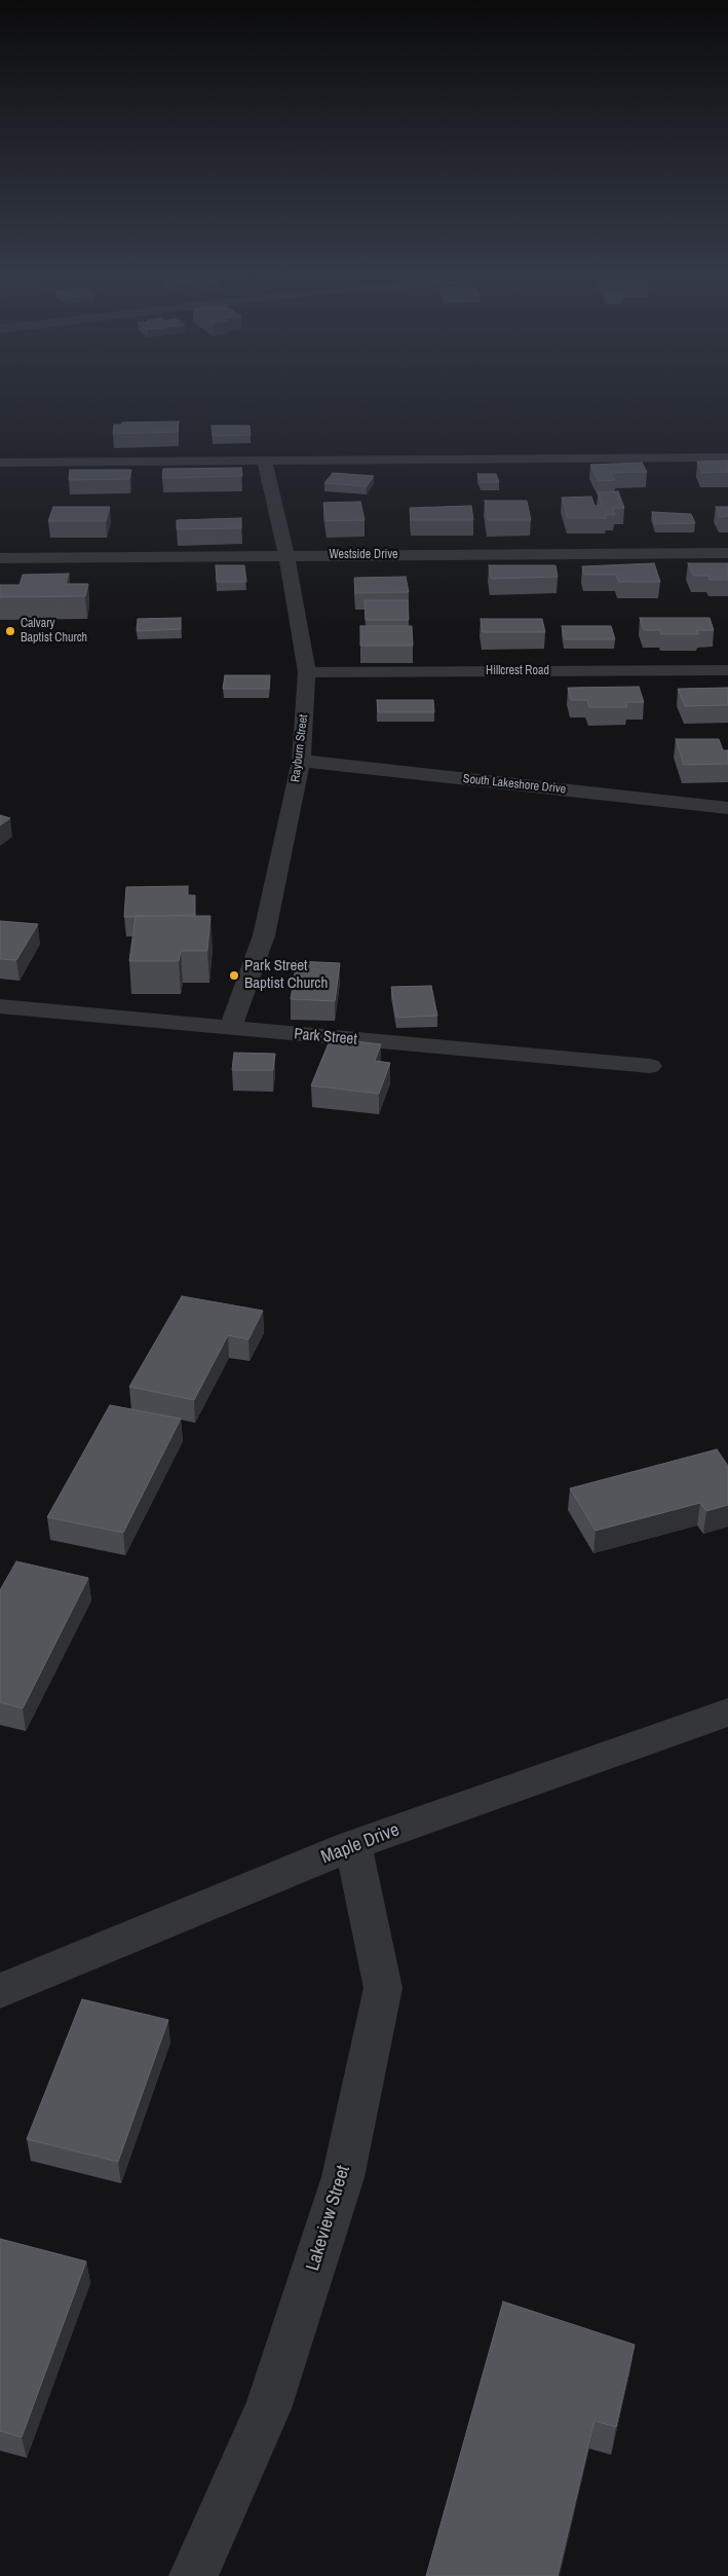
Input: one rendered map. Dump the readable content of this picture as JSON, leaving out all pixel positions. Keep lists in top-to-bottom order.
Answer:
{
  "streets": {
    "street": [
      "Westside Drive",
      "Hillcrest Road",
      "Rayburn Street",
      "South Lakeshore Drive",
      "Park Street",
      "Maple Drive",
      "Lakeview Street"
    ]
  },
  "crossings": [
    ["Westside Drive", "Rayburn Street"],
    ["Hillcrest Road", "Rayburn Street"],
    ["Rayburn Street", "South Lakeshore Drive"],
    ["Rayburn Street", "Park Street"],
    ["Maple Drive", "Lakeview Street"]
  ],
  "places": ["Calvary Baptist Church", "Park Street Baptist Church"]
}
